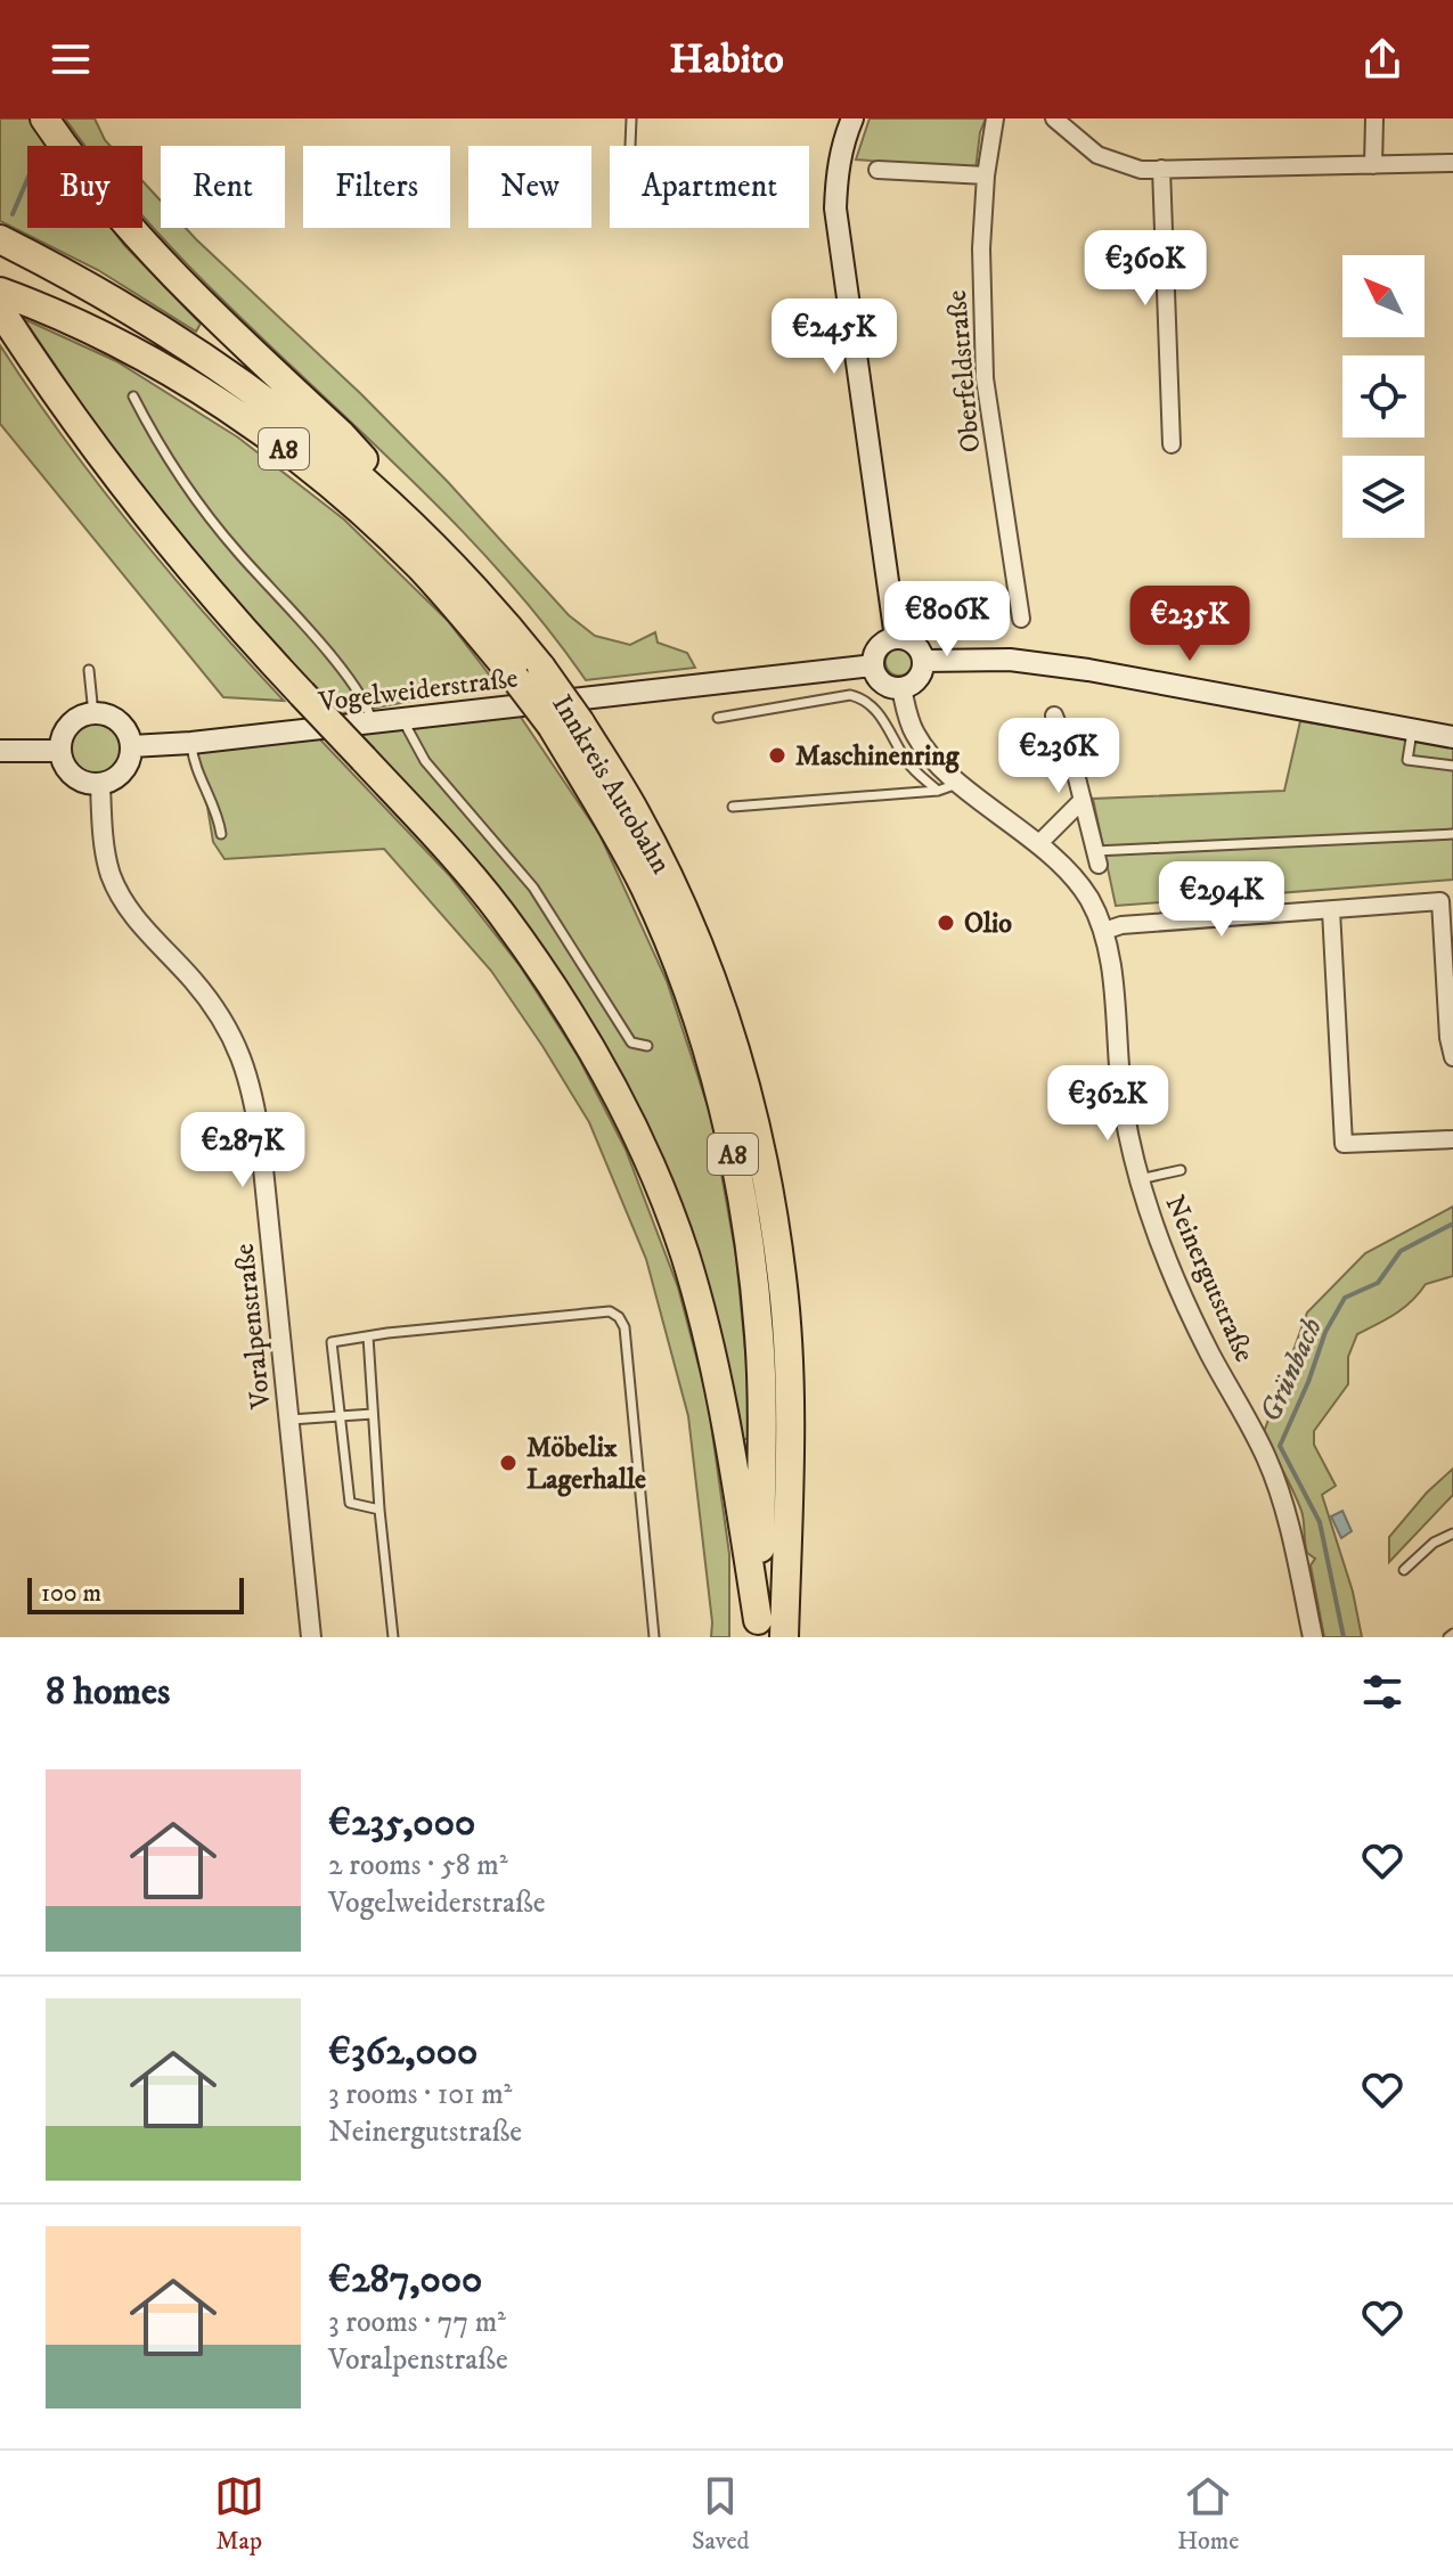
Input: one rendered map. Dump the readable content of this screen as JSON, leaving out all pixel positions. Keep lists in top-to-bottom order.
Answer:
{
  "streets": {
    "highway": ["A8", "Innkreis Autobahn"],
    "main road": ["Vogelweiderstraße"],
    "street": ["Oberfeldstraße", "Neinergutstraße", "Voralpenstraße"]
  },
  "crossings": [
    ["Vogelweiderstraße", "Neinergutstraße"],
    ["Vogelweiderstraße", "Voralpenstraße"]
  ],
  "water": ["Grünbach"],
  "places": ["Maschinenring", "Olio", "Möbelix Lagerhalle"],
  "scale_bar": "100 m",
  "north": "top left",
  "page": {
    "header": "Habito",
    "chip": [
      "Buy",
      "Rent",
      "Filters",
      "New",
      "Apartment"
    ],
    "price": [
      "€360K",
      "€245K",
      "€806K",
      "€235K",
      "€236K",
      "€294K",
      "€362K",
      "€287K"
    ],
    "scale": "100 m",
    "heading": "8 homes",
    "list": [
      {
        "name": "€235,000",
        "note": "2 rooms · 58 m² · Vogelweiderstraße"
      },
      {
        "name": "€362,000",
        "note": "3 rooms · 101 m² · Neinergutstraße"
      },
      {
        "name": "€287,000",
        "note": "3 rooms · 77 m² · Voralpenstraße"
      }
    ],
    "tabs": ["Map", "Saved", "Home"]
  }
}
